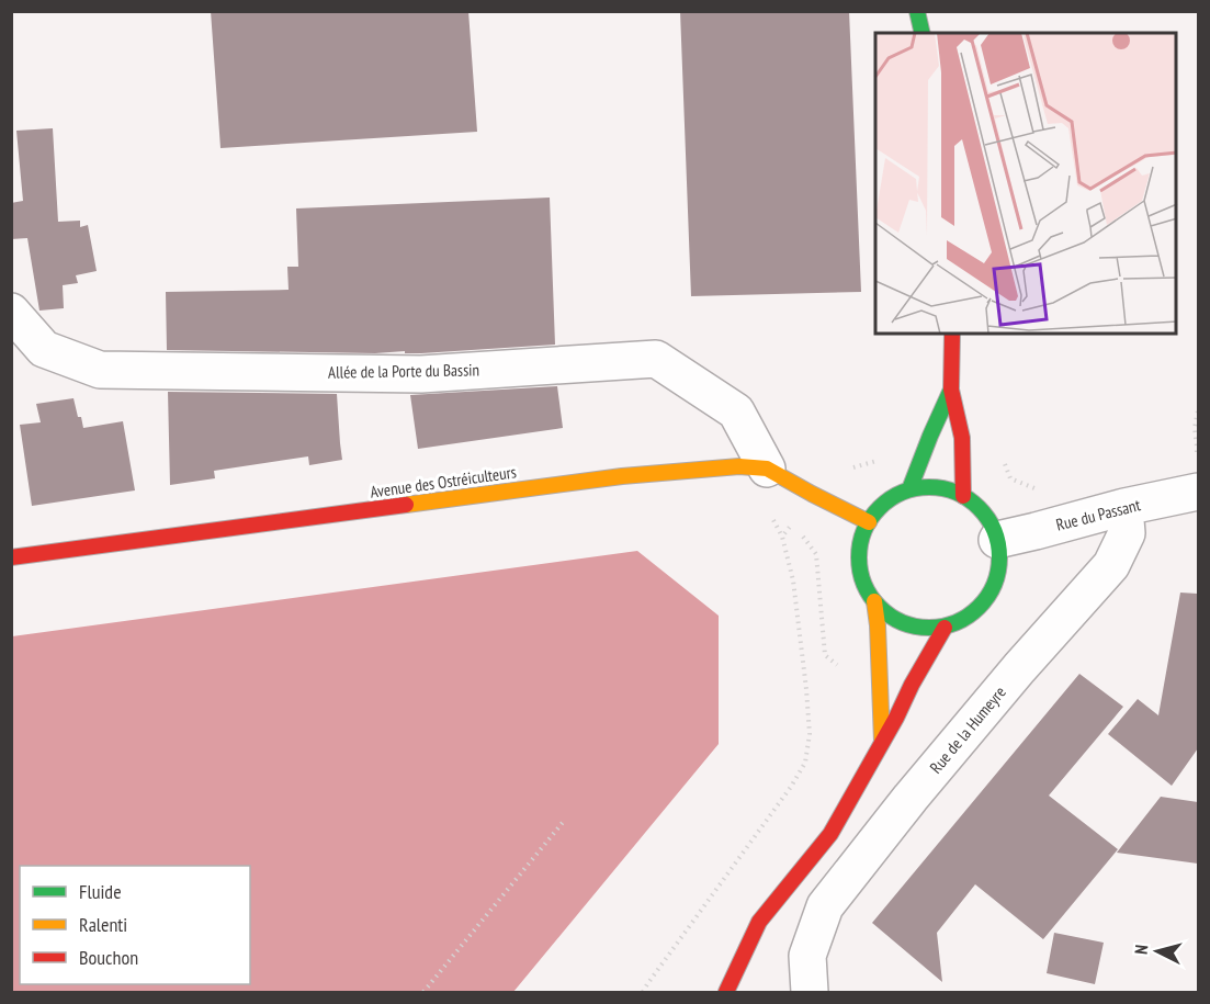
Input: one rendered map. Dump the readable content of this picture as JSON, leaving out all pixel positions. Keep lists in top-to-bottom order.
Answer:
{
  "streets": {
    "main road": ["Avenue des Ostréiculteurs"],
    "street": ["Allée de la Porte du Bassin", "Rue du Passant", "Rue de la Humeyre"]
  },
  "crossings": [
    ["Allée de la Porte du Bassin", "Avenue des Ostréiculteurs"],
    ["Avenue des Ostréiculteurs", "Rue du Passant"],
    ["Rue du Passant", "Rue de la Humeyre"]
  ],
  "legend": ["Fluide", "Ralenti", "Bouchon"],
  "north": "left"
}
